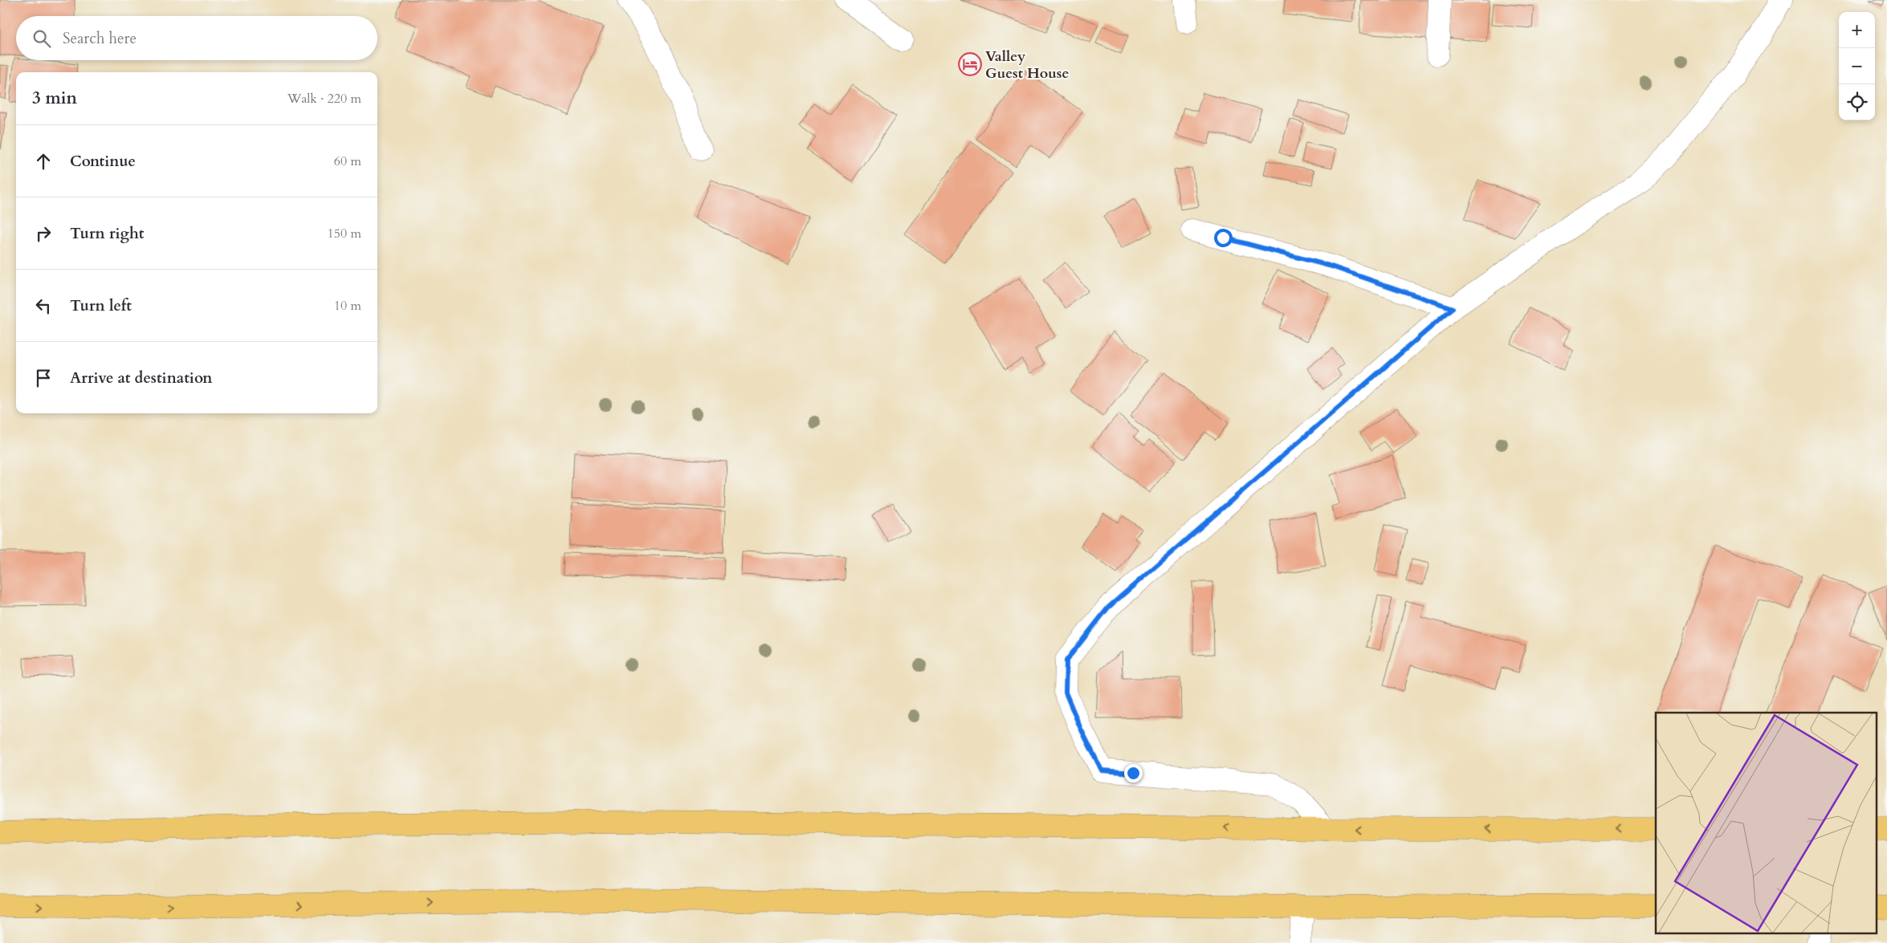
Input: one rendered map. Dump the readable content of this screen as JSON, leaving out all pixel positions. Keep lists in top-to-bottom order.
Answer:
{
  "places": {
    "hotel": ["Valley Guest House"]
  },
  "page": {
    "map_buttons": ["+", "−"],
    "search": "Search here",
    "heading": ["3 min", "Walk · 220 m"],
    "list": [
      ["Continue", "60 m"],
      ["Turn right", "150 m"],
      ["Turn left", "10 m"],
      "Arrive at destination"
    ]
  }
}
